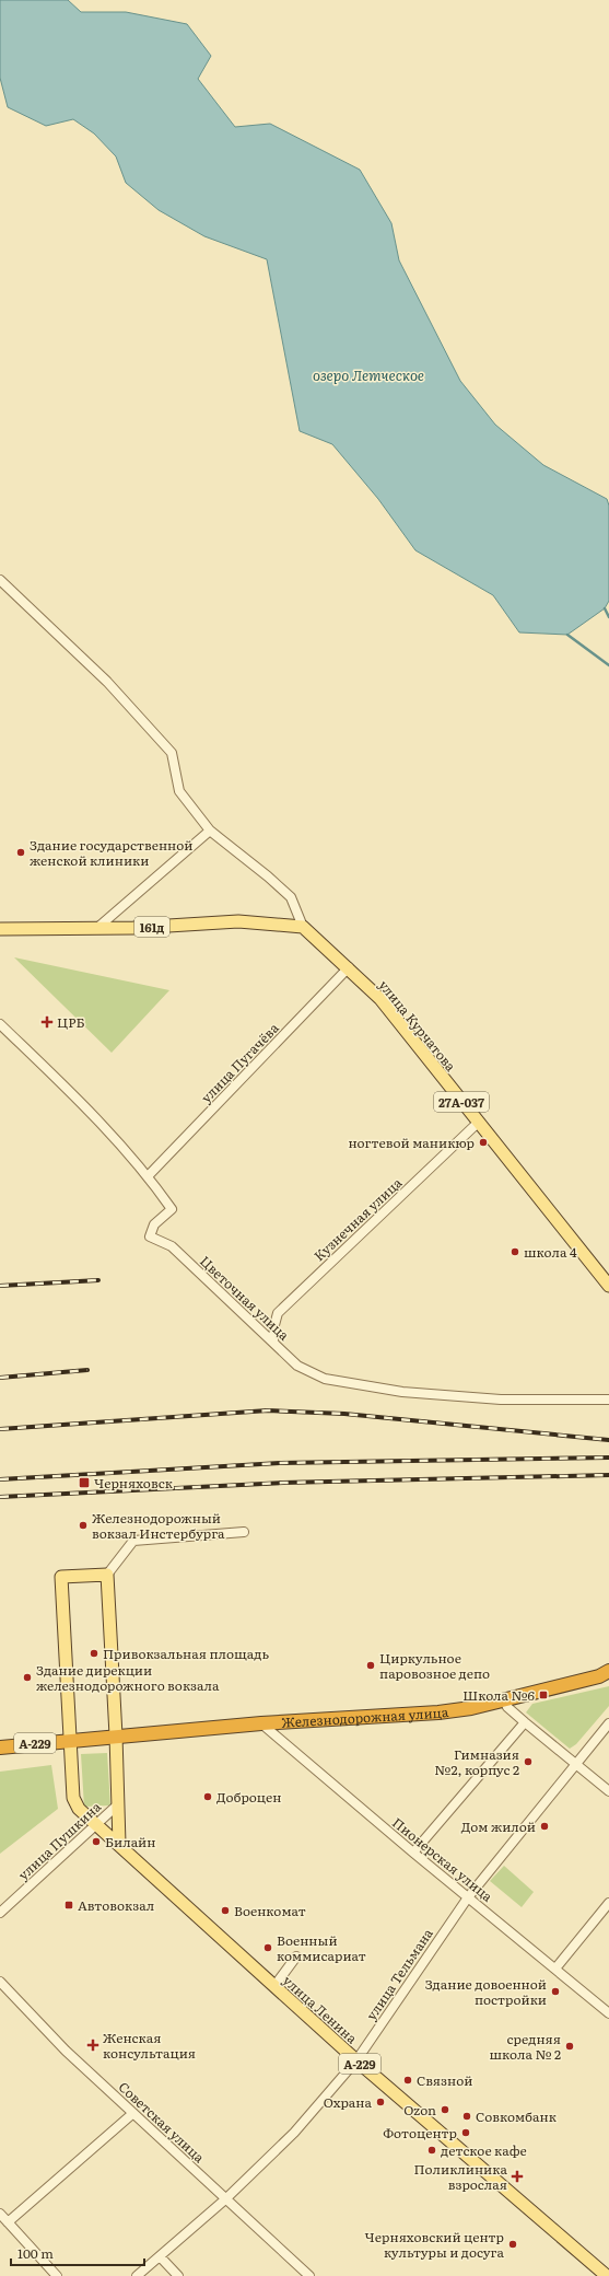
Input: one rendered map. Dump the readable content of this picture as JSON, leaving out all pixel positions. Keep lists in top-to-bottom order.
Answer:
{
  "streets": {
    "highway": ["Железнодорожная улица", "А-229"],
    "main road": [
      "161д",
      "улица Курчатова",
      "27А-037",
      "улица Ленина"
    ],
    "street": [
      "улица Пугачёва",
      "Кузнечная улица",
      "Цветочная улица",
      "улица Пушкина",
      "Пионерская улица",
      "улица Тельмана",
      "Советская улица"
    ]
  },
  "crossings": [
    ["161д", "улица Курчатова"],
    ["улица Курчатова", "улица Пугачёва"],
    ["улица Курчатова", "Кузнечная улица"],
    ["улица Пугачёва", "Цветочная улица"],
    ["Кузнечная улица", "Цветочная улица"],
    ["Железнодорожная улица", "А-229"],
    ["Железнодорожная улица", "Пионерская улица"],
    ["А-229", "улица Ленина"],
    ["улица Пушкина", "улица Ленина"],
    ["Пионерская улица", "улица Тельмана"],
    ["улица Тельмана", "улица Ленина"],
    ["улица Тельмана", "Советская улица"]
  ],
  "water": ["озеро Летческое"],
  "places": {
    "other": [
      "Здание государственной женской клиники",
      "ногтевой маникюр",
      "школа 4",
      "Железнодорожный вокзал Инстербурга",
      "Привокзальная площадь",
      "Циркульное паровозное депо",
      "Здание дирекции железнодорожного вокзала",
      "Гимназия №2, корпус 2",
      "Доброцен",
      "Дом жилой",
      "Билайн",
      "Военкомат",
      "Военный коммисариат",
      "Здание довоенной постройки",
      "средняя школа № 2",
      "Связной",
      "Охрана",
      "Ozon",
      "Совкомбанк",
      "Фотоцентр",
      "детское кафе",
      "Черняховский центр культуры и досуга"
    ],
    "health": ["ЦРБ", "Женская консультация", "Поликлиника взрослая"],
    "transit": ["Черняховск", "Школа №6", "Автовокзал"]
  },
  "scale_bar": "100 m"
}
